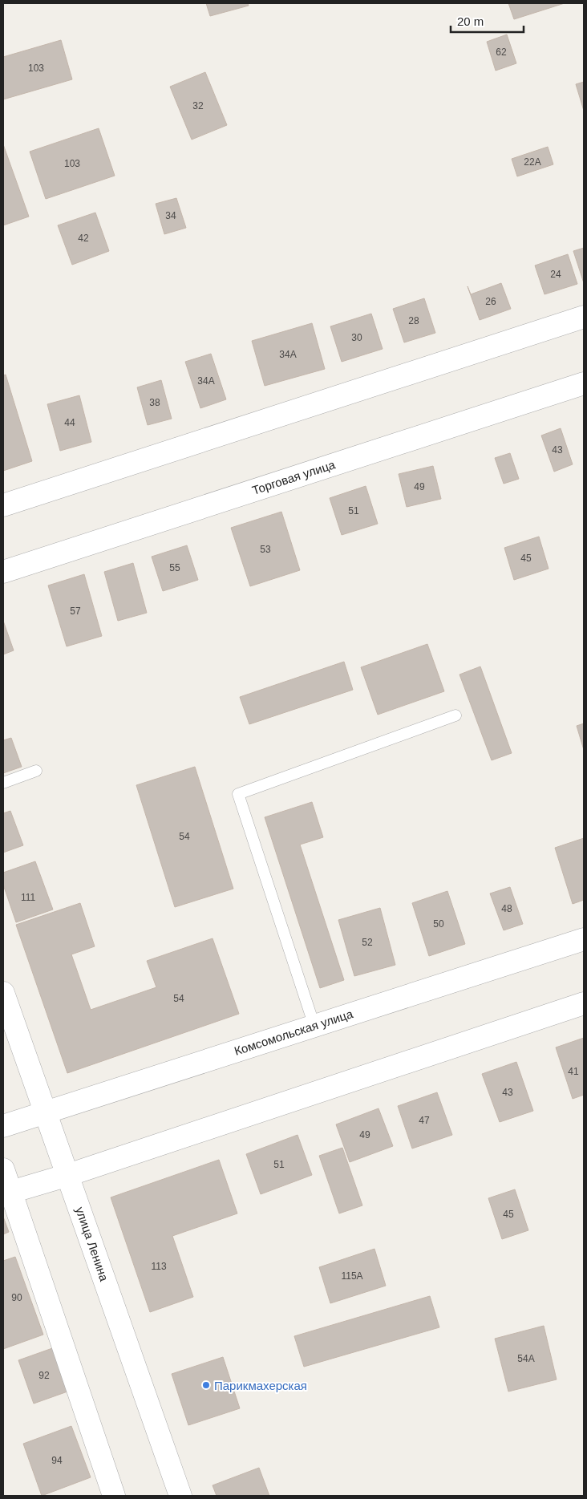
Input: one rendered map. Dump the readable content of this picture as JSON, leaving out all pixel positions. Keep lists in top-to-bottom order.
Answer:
{
  "streets": {
    "street": ["Торговая улица", "Комсомольская улица", "улица Ленина"]
  },
  "crossings": [
    ["Комсомольская улица", "улица Ленина"]
  ],
  "places": ["Парикмахерская"],
  "house_numbers": [
    "62",
    "103",
    "32",
    "22А",
    "103",
    "34",
    "42",
    "24",
    "26",
    "28",
    "30",
    "34А",
    "34А",
    "38",
    "44",
    "43",
    "49",
    "51",
    "53",
    "45",
    "55",
    "57",
    "54",
    "111",
    "48",
    "50",
    "52",
    "54",
    "41",
    "43",
    "47",
    "49",
    "51",
    "45",
    "113",
    "115А",
    "90",
    "54А",
    "92",
    "94"
  ],
  "scale_bar": "20 m"
}
